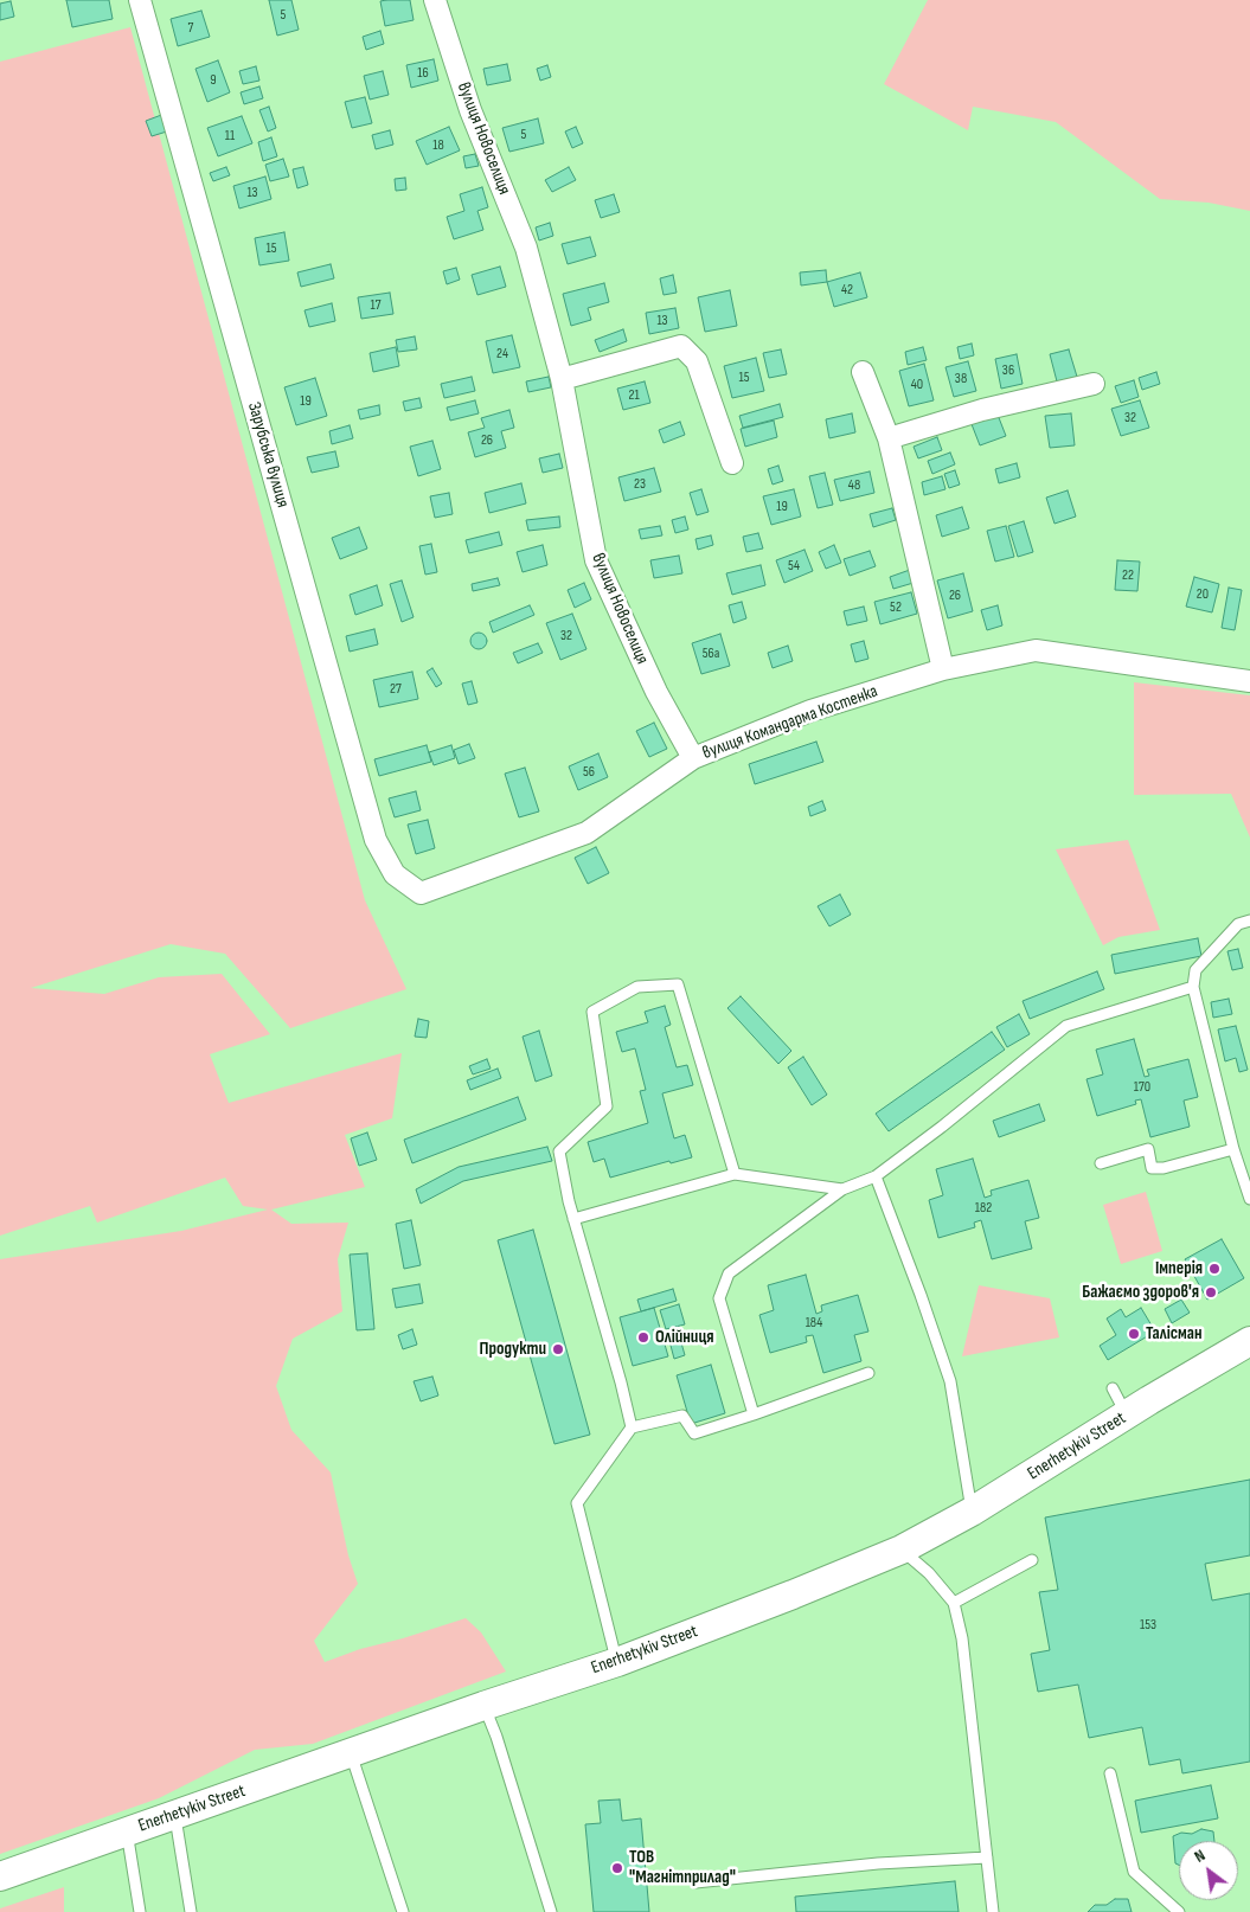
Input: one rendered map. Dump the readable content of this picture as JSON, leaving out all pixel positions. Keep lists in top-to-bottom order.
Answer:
{
  "streets": {
    "main road": ["Enerhetykiv Street"],
    "street": ["вулиця Новоселиця", "Зарубська вулиця", "вулиця Командарма Костенка"]
  },
  "crossings": [
    ["вулиця Новоселиця", "вулиця Командарма Костенка"],
    ["Зарубська вулиця", "вулиця Командарма Костенка"]
  ],
  "places": [
    "Імперія",
    "Бажаємо здоров'я",
    "Талісман",
    "Олійниця",
    "Продукти",
    "ТОВ \"Магнітприлад\""
  ],
  "house_numbers": [
    "5",
    "7",
    "16",
    "9",
    "5",
    "11",
    "18",
    "13",
    "15",
    "42",
    "17",
    "13",
    "24",
    "36",
    "15",
    "38",
    "40",
    "21",
    "19",
    "32",
    "26",
    "23",
    "48",
    "19",
    "54",
    "22",
    "20",
    "26",
    "52",
    "32",
    "56а",
    "27",
    "56",
    "170",
    "182",
    "184",
    "153"
  ],
  "north": "top left"
}
